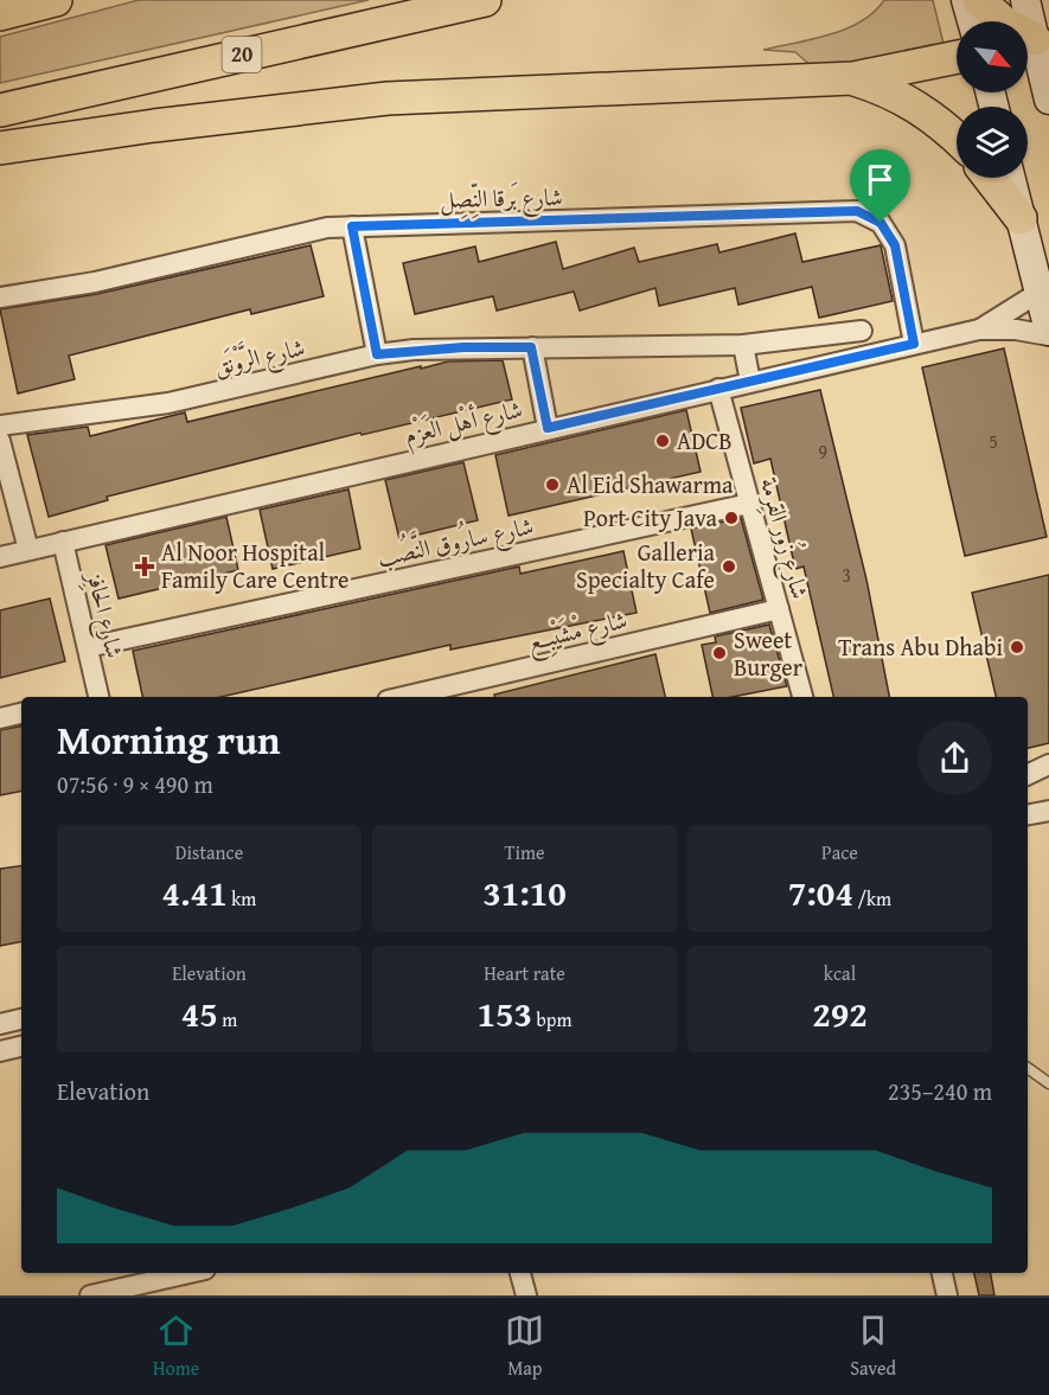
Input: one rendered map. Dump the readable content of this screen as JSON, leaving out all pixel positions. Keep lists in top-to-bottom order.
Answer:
{
  "streets": {
    "main road": ["20"],
    "street": [
      "شارع بَرقا النِّصِل",
      "شارع الرَّوْنَق",
      "شارع أهْل العَزْم",
      "شارع زُور القِرمة",
      "شارع سارُوق النَّصُب",
      "شارع الحافِز",
      "شارع مْشَيْبِع"
    ]
  },
  "crossings": [
    ["شارع بَرقا النِّصِل", "شارع أهْل العَزْم"],
    ["شارع أهْل العَزْم", "شارع زُور القِرمة"],
    ["شارع أهْل العَزْم", "شارع الحافِز"],
    ["شارع زُور القِرمة", "شارع سارُوق النَّصُب"],
    ["شارع زُور القِرمة", "شارع مْشَيْبِع"],
    ["شارع سارُوق النَّصُب", "شارع الحافِز"]
  ],
  "places": {
    "other": [
      "ADCB",
      "Al Eid Shawarma",
      "Port City Java",
      "Galleria Specialty Cafe",
      "Trans Abu Dhabi",
      "Sweet Burger"
    ],
    "health": ["Al Noor Hospital Family Care Centre"]
  },
  "house_numbers": ["5", "9", "3"],
  "north": "bottom right",
  "page": {
    "heading": ["Morning run", "07:56 · 9 × 490 m"],
    "stats": [
      ["Distance", "4.41 km"],
      ["Time", "31:10"],
      ["Pace", "7:04 /km"],
      ["Elevation", "45 m"],
      ["Heart rate", "153 bpm"],
      ["kcal", "292"]
    ],
    "chart": ["Elevation", "235–240 m"],
    "tabs": ["Home", "Map", "Saved"]
  }
}
